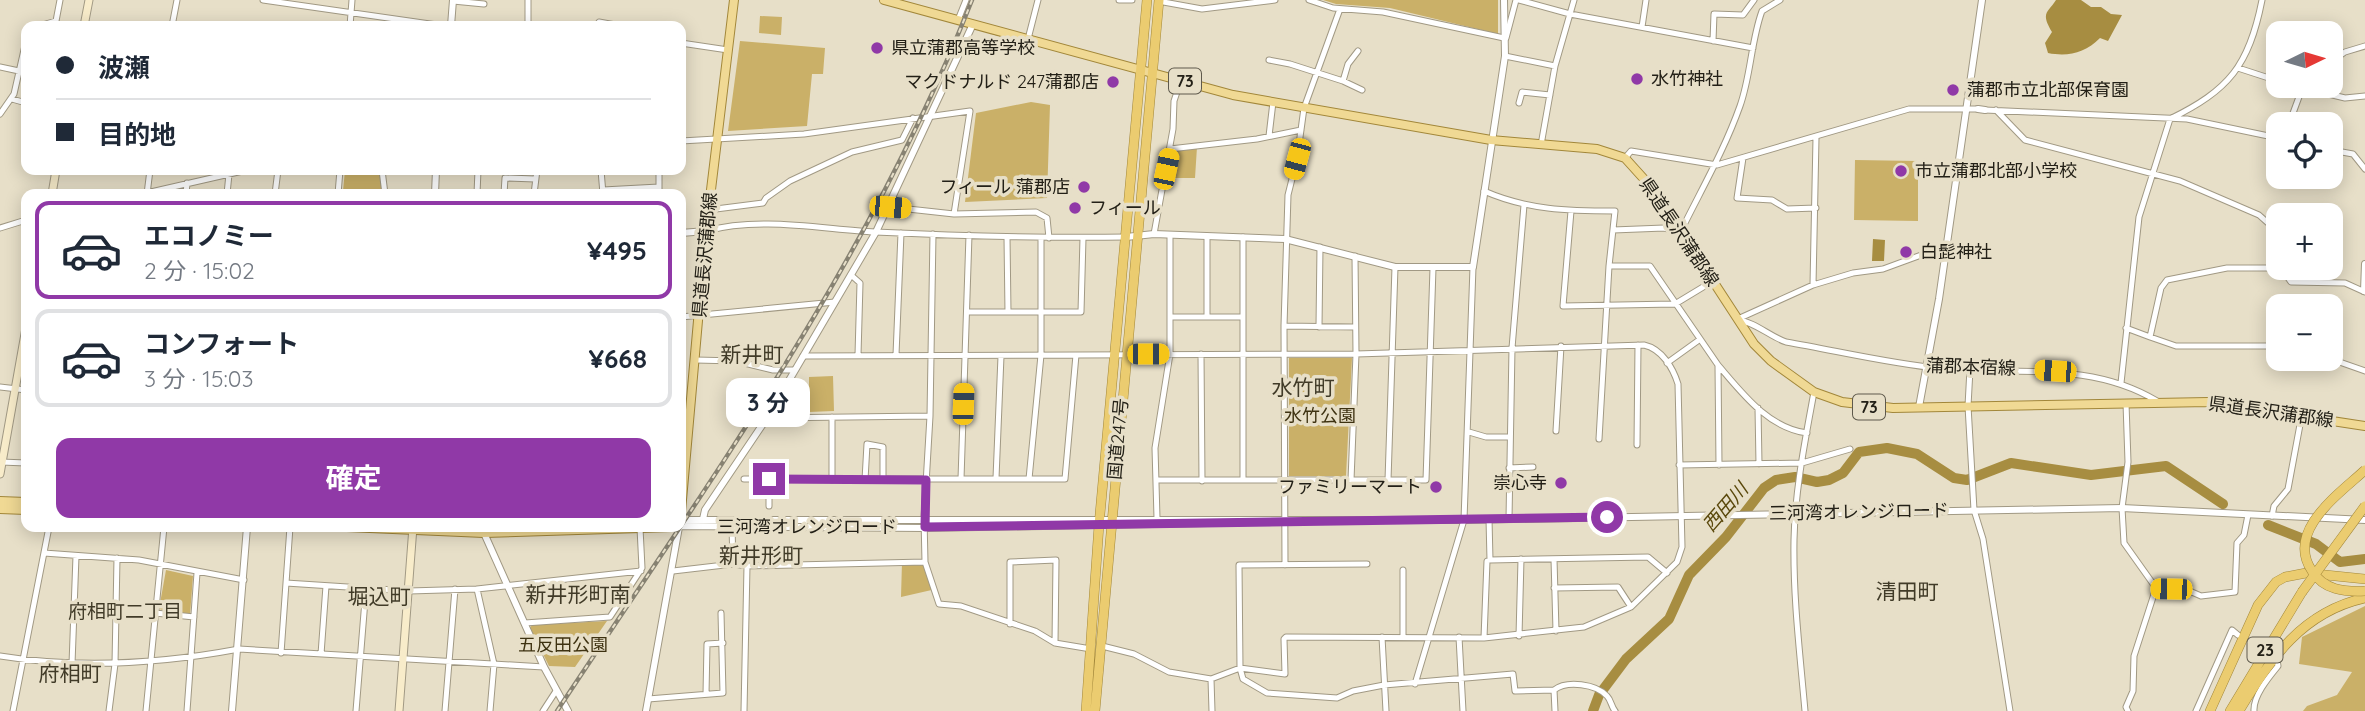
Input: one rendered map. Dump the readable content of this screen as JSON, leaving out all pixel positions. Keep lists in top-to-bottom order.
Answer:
{
  "streets": {
    "highway": ["国道247号", "23"],
    "main road": ["73", "県道長沢蒲郡線"],
    "street": ["蒲郡本宿線", "三河湾オレンジロード"]
  },
  "crossings": [
    ["73", "県道長沢蒲郡線"],
    ["73", "国道247号"],
    ["県道長沢蒲郡線", "蒲郡本宿線"],
    ["国道247号", "三河湾オレンジロード"]
  ],
  "districts": [
    "新井町",
    "水竹町",
    "新井形町",
    "清田町",
    "新井形町南",
    "堀込町",
    "府相町二丁目",
    "府相町"
  ],
  "water": ["西田川"],
  "parks": ["水竹公園", "五反田公園"],
  "places": [
    "県立蒲郡高等学校",
    "水竹神社",
    "マクドナルド 247蒲郡店",
    "蒲郡市立北部保育園",
    "市立蒲郡北部小学校",
    "フィール 蒲郡店",
    "フィール",
    "白髭神社",
    "崇心寺",
    "ファミリーマート"
  ],
  "north": "right",
  "page": {
    "map_buttons": ["+", "−"],
    "banner": ["波瀬", "目的地"],
    "list": [
      {
        "name": "エコノミー",
        "note": "2 分 · 15:02",
        "value": "¥495"
      },
      {
        "name": "コンフォート",
        "note": "3 分 · 15:03",
        "value": "¥668"
      }
    ],
    "bubble": "3 分",
    "buttons": "確定"
  }
}
